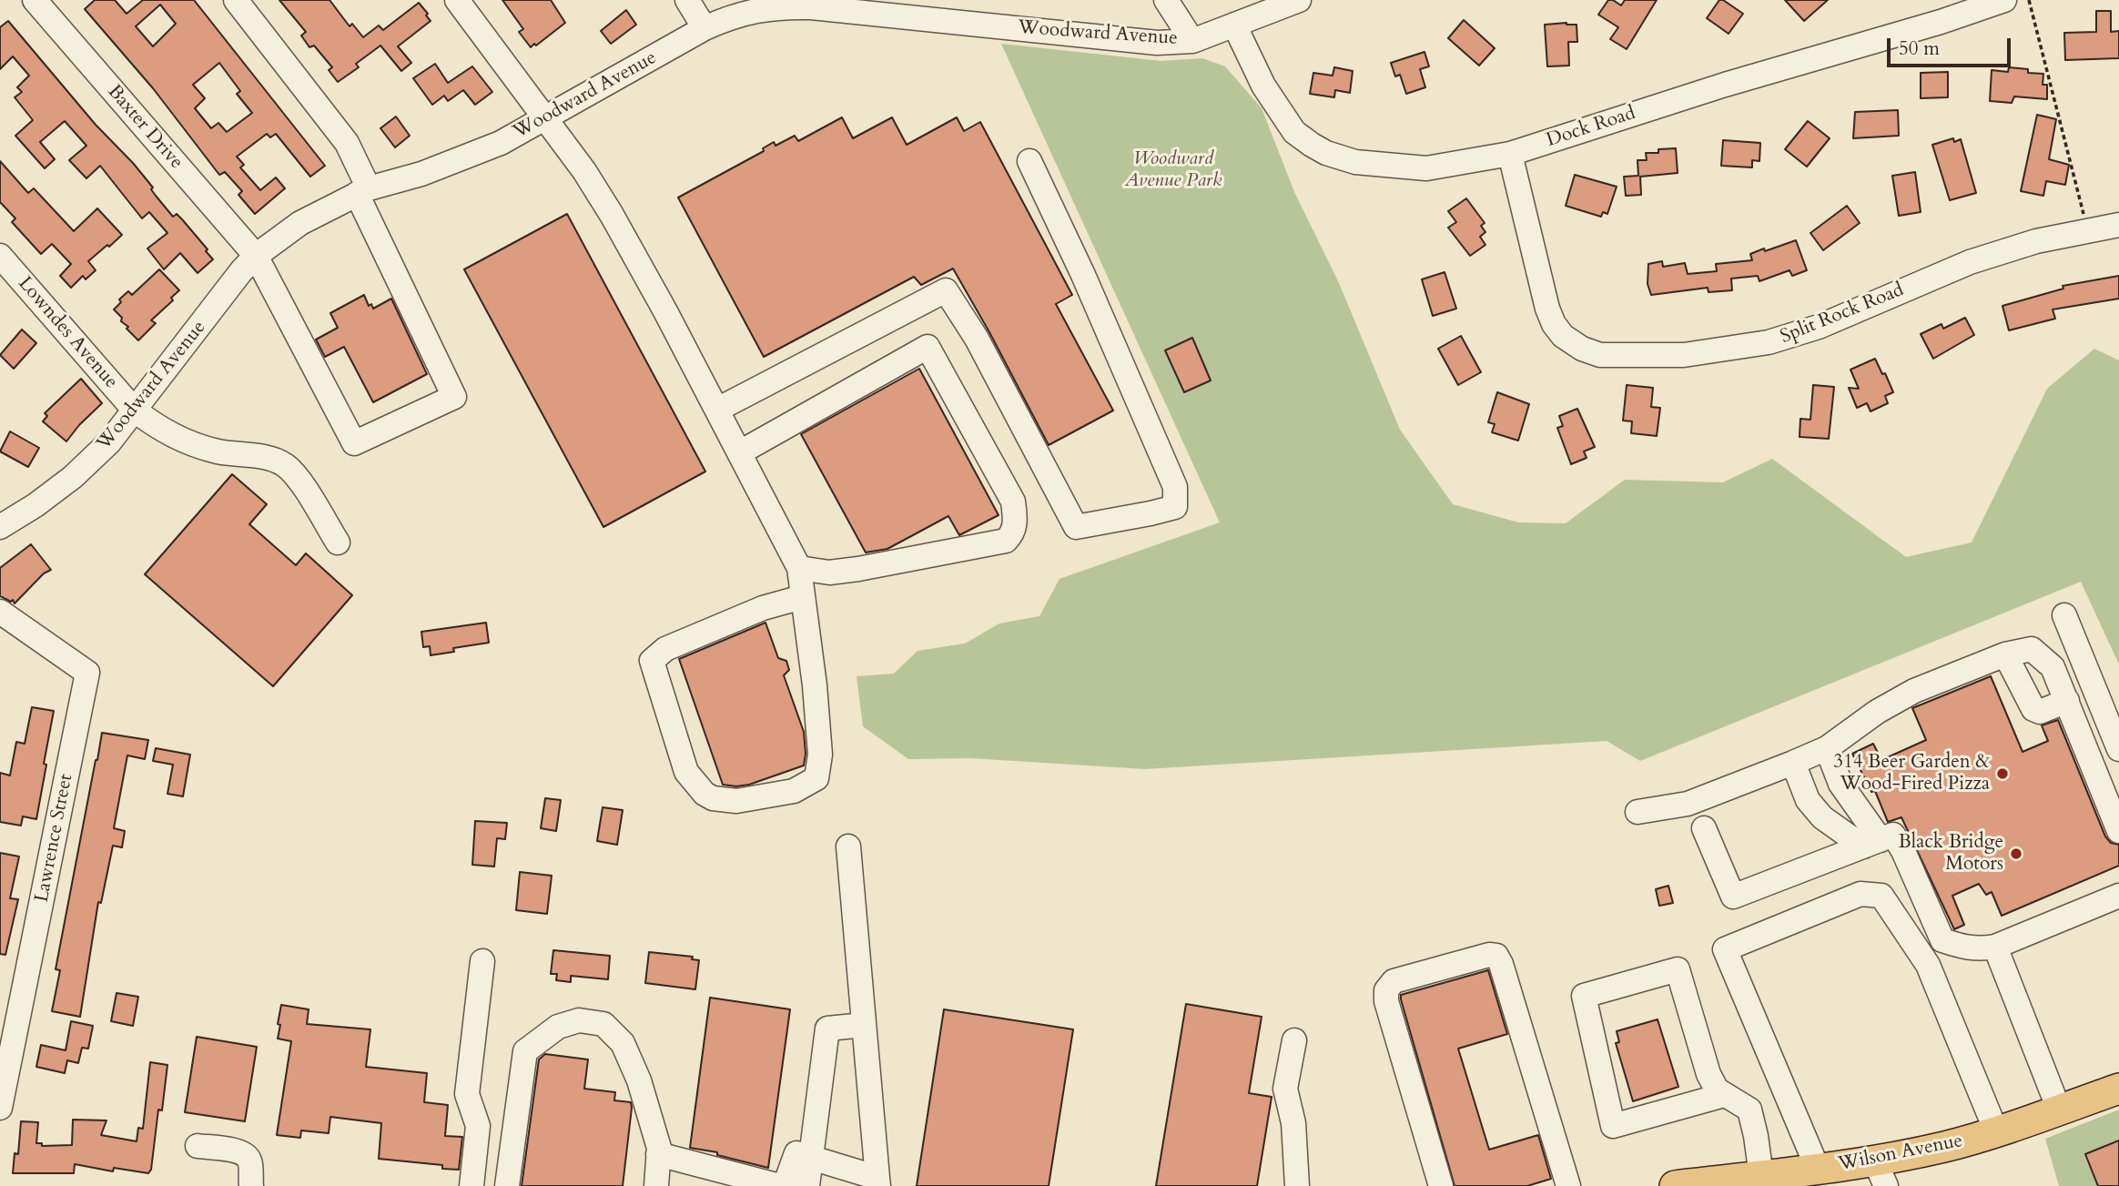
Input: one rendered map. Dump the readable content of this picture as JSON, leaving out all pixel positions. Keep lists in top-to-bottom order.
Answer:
{
  "streets": {
    "main road": ["Wilson Avenue"],
    "street": [
      "Woodward Avenue",
      "Baxter Drive",
      "Dock Road",
      "Split Rock Road",
      "Lowndes Avenue",
      "Lawrence Street"
    ]
  },
  "crossings": [
    ["Woodward Avenue", "Baxter Drive"],
    ["Woodward Avenue", "Dock Road"],
    ["Woodward Avenue", "Lowndes Avenue"],
    ["Dock Road", "Split Rock Road"]
  ],
  "parks": ["Woodward Avenue Park"],
  "places": ["314 Beer Garden & Wood-Fired Pizza", "Black Bridge Motors"],
  "scale_bar": "50 m"
}
